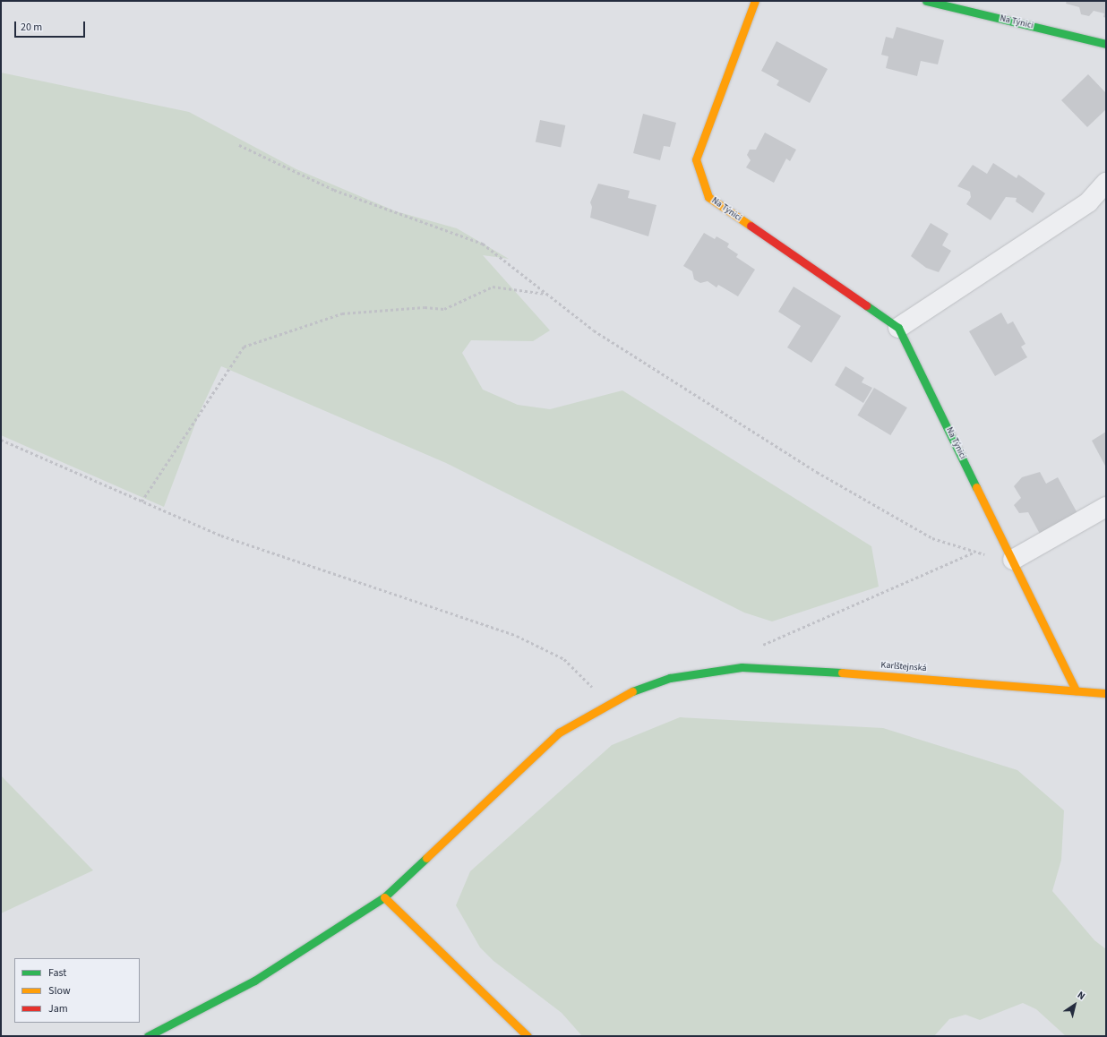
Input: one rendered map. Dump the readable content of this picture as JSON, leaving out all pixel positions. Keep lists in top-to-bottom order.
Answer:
{
  "streets": {
    "street": ["Na Týnici", "Karlštejnská"]
  },
  "crossings": [
    ["Na Týnici", "Karlštejnská"]
  ],
  "legend": ["Fast", "Slow", "Jam"],
  "scale_bar": "20 m",
  "north": "top right"
}
